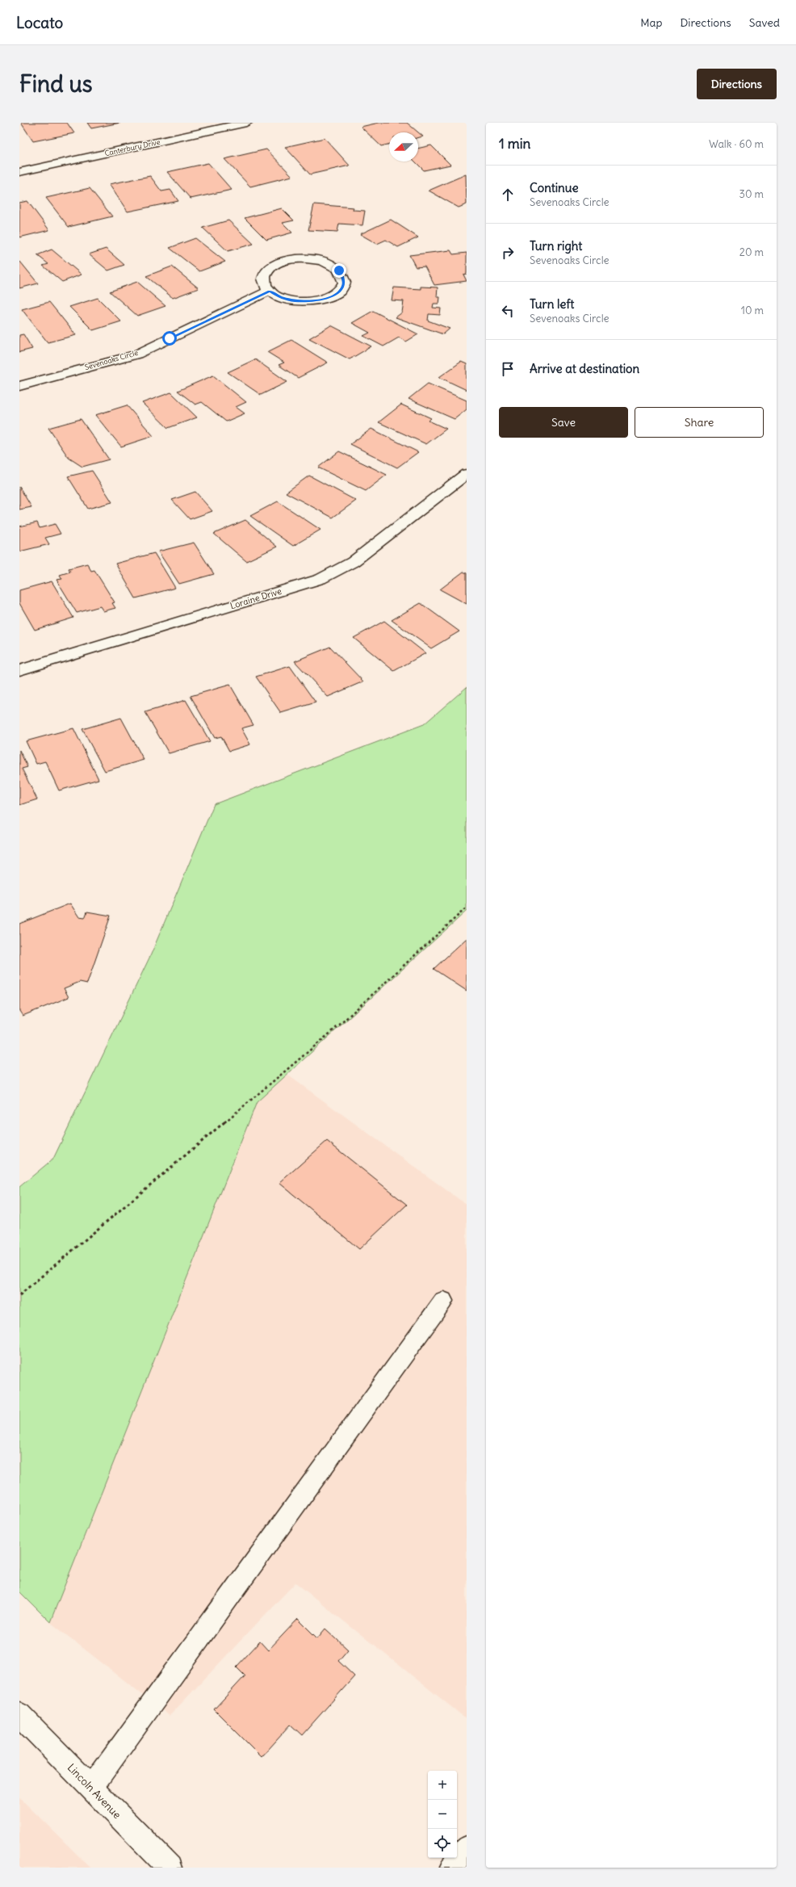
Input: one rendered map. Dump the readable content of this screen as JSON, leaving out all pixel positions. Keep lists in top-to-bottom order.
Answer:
{
  "streets": {
    "street": [
      "Canterbury Drive",
      "Sevenoaks Circle",
      "Loraine Drive",
      "Lincoln Avenue"
    ]
  },
  "north": "left",
  "page": {
    "header": "Locato",
    "nav": ["Map", "Directions", "Saved"],
    "buttons": [
      "Directions",
      ["Save", "Share"]
    ],
    "title": "Find us",
    "heading": ["1 min", "Walk · 60 m"],
    "list": [
      ["Continue", "Sevenoaks Circle", "30 m"],
      ["Turn right", "Sevenoaks Circle", "20 m"],
      ["Turn left", "Sevenoaks Circle", "10 m"],
      "Arrive at destination"
    ],
    "map_buttons": ["+", "−"]
  }
}
